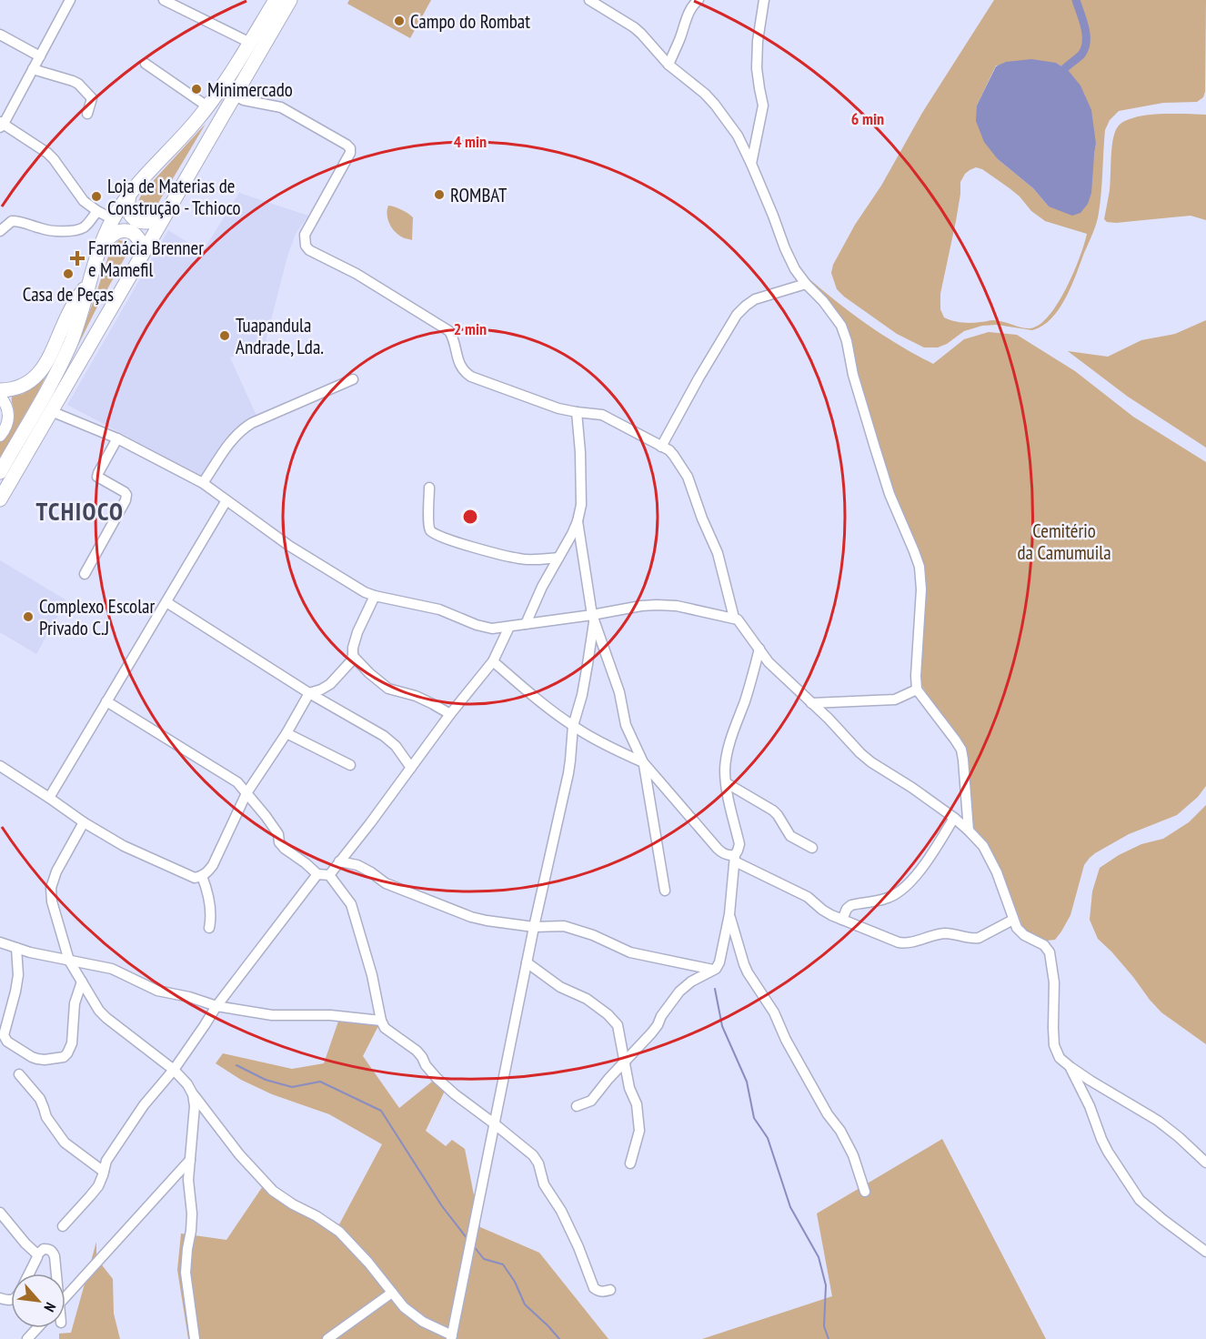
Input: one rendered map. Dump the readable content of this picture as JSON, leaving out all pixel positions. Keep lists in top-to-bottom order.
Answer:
{
  "districts": ["TCHIOCO"],
  "parks": ["Cemitério da Camumuila"],
  "places": {
    "other": [
      "Campo do Rombat",
      "Minimercado",
      "ROMBAT",
      "Loja de Materias de Construção - Tchioco",
      "Casa de Peças",
      "Tuapandula Andrade, Lda.",
      "Complexo Escolar Privado C.J"
    ],
    "health": ["Farmácia Brenner e Mamefil"]
  },
  "north": "bottom right",
  "rings": ["6 min", "4 min", "2 min"]
}
